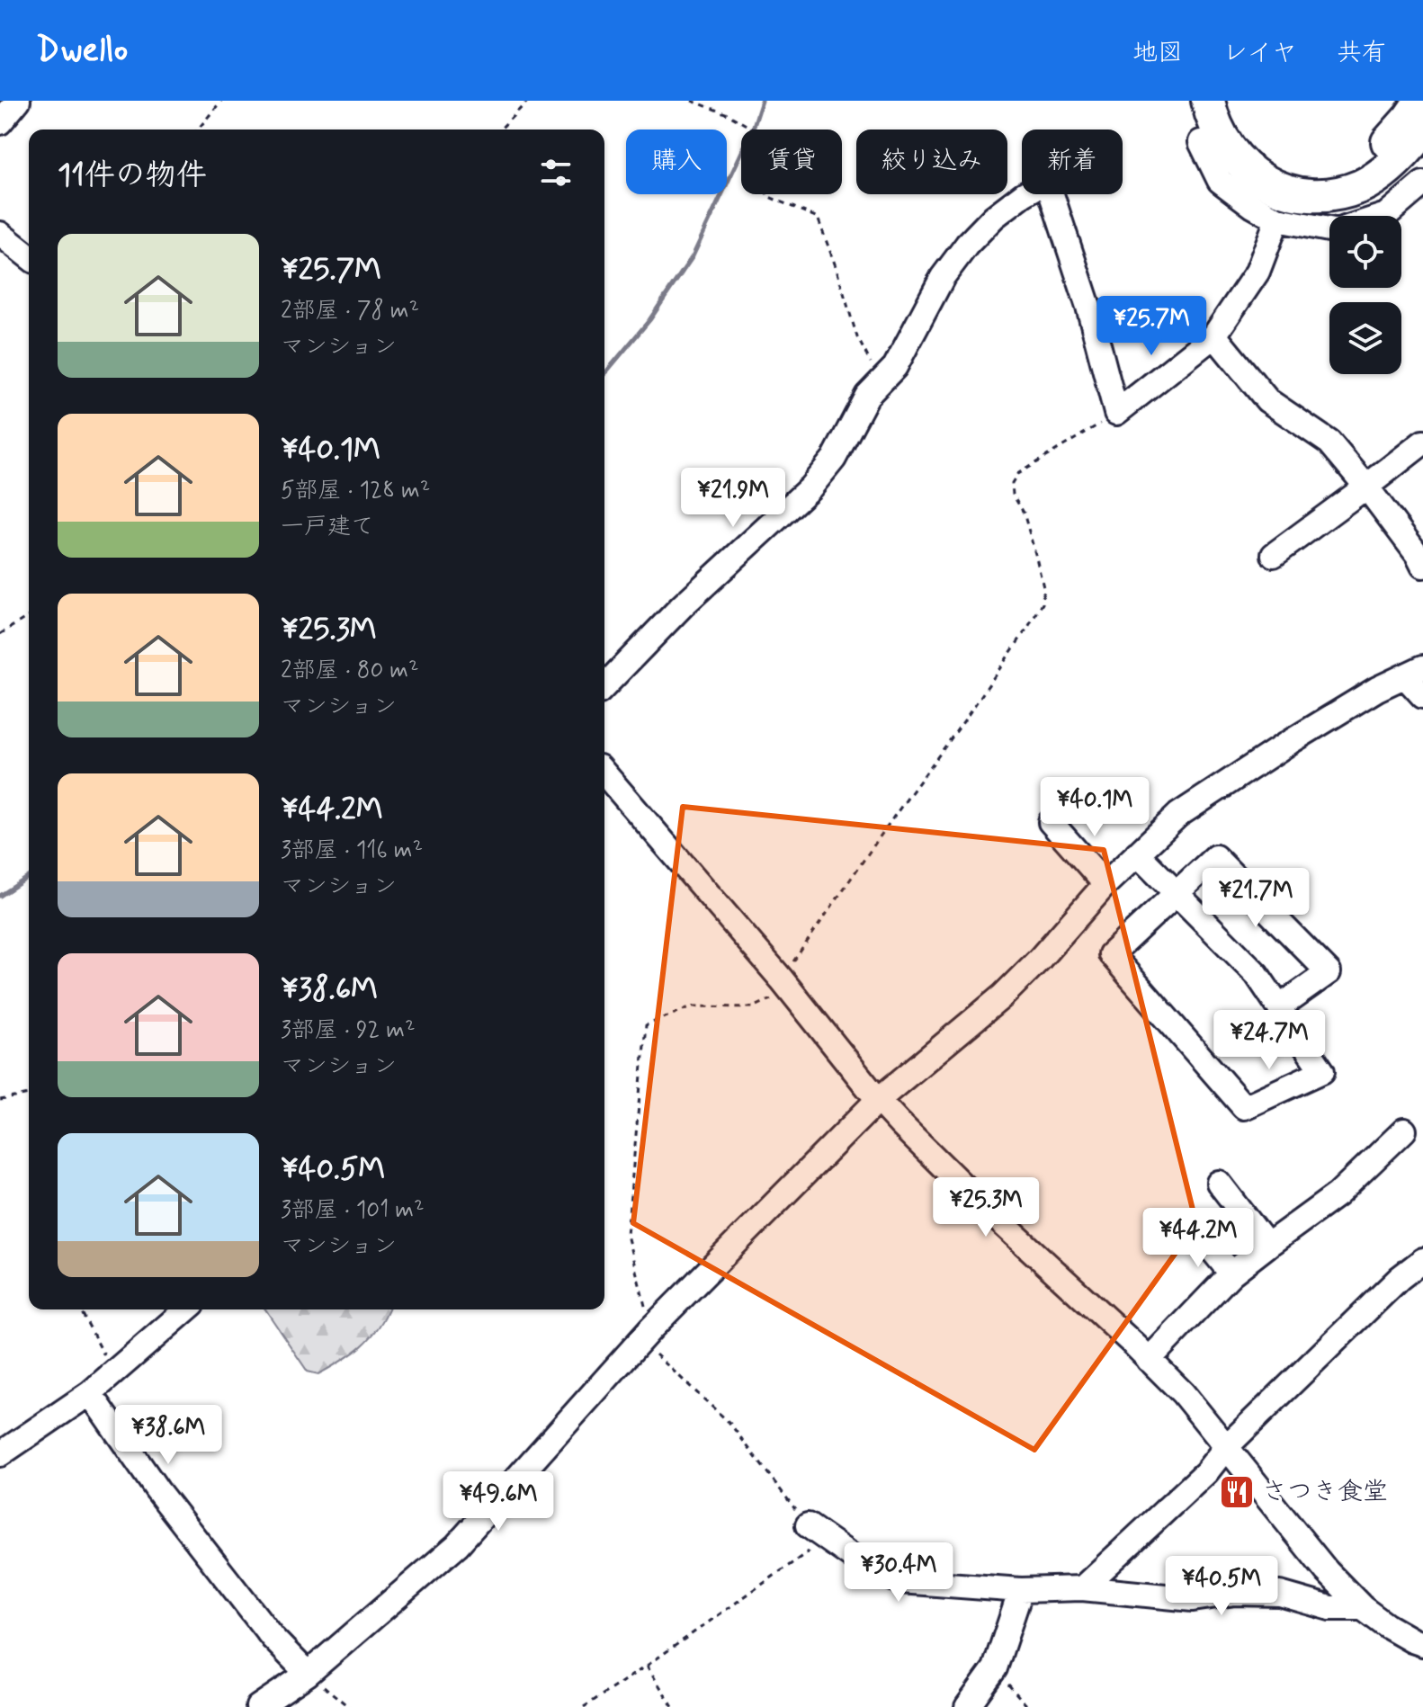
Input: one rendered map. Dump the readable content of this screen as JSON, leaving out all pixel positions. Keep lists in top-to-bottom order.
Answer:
{
  "places": {
    "restaurant": ["さつき食堂"]
  },
  "page": {
    "header": "Dwello",
    "nav": ["地図", "レイヤ", "共有"],
    "chip": [
      "購入",
      "賃貸",
      "絞り込み",
      "新着"
    ],
    "heading": "11件の物件",
    "list": [
      {
        "name": "¥25.7M",
        "note": "2部屋 · 78 m² · マンション"
      },
      {
        "name": "¥40.1M",
        "note": "5部屋 · 128 m² · 一戸建て"
      },
      {
        "name": "¥25.3M",
        "note": "2部屋 · 80 m² · マンション"
      },
      {
        "name": "¥44.2M",
        "note": "3部屋 · 116 m² · マンション"
      },
      {
        "name": "¥38.6M",
        "note": "3部屋 · 92 m² · マンション"
      },
      {
        "name": "¥40.5M",
        "note": "3部屋 · 101 m² · マンション"
      }
    ],
    "price": [
      "¥25.7M",
      "¥21.9M",
      "¥40.1M",
      "¥21.7M",
      "¥24.7M",
      "¥25.3M",
      "¥44.2M",
      "¥38.6M",
      "¥49.6M",
      "¥30.4M",
      "¥40.5M"
    ]
  }
}
